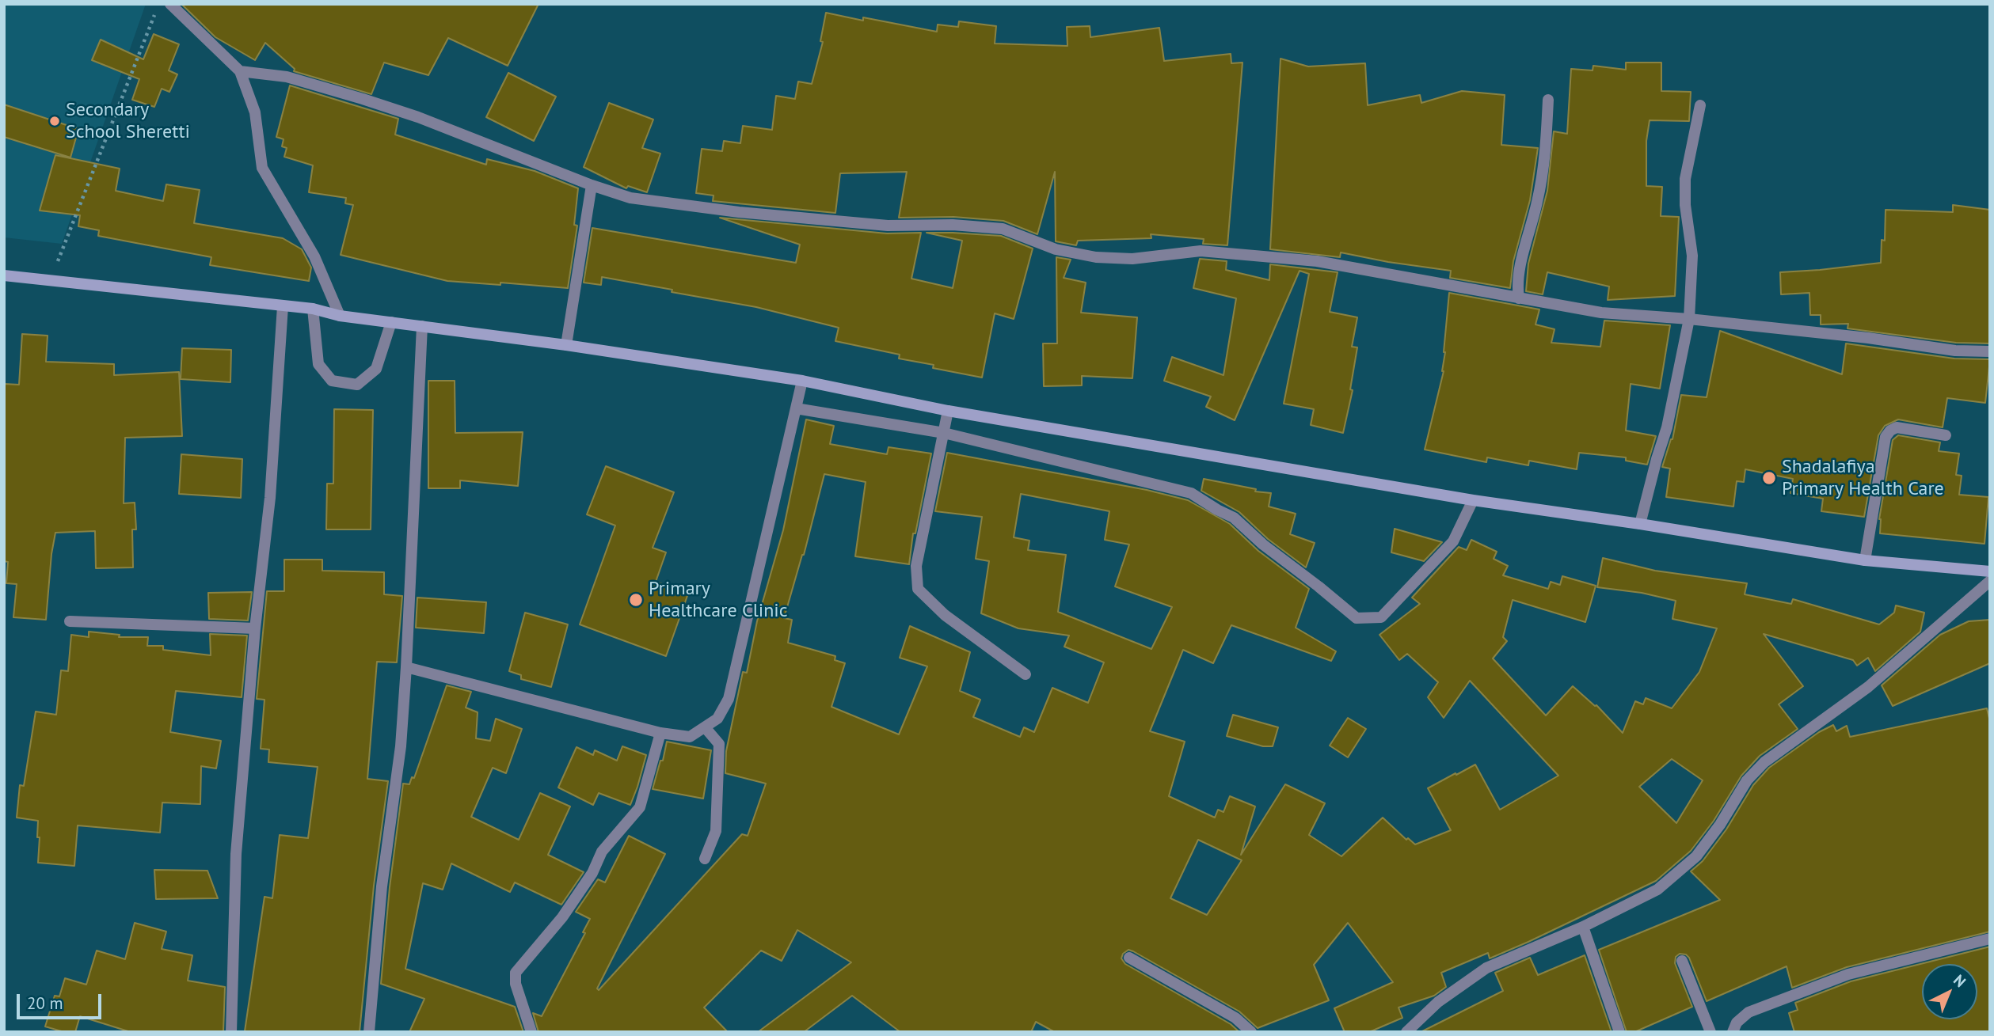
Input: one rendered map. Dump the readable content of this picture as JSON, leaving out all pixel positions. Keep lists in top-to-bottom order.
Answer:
{
  "places": ["Secondary School Sheretti", "Shadalafiya Primary Health Care", "Primary Healthcare Clinic"],
  "scale_bar": "20 m",
  "north": "top right"
}
